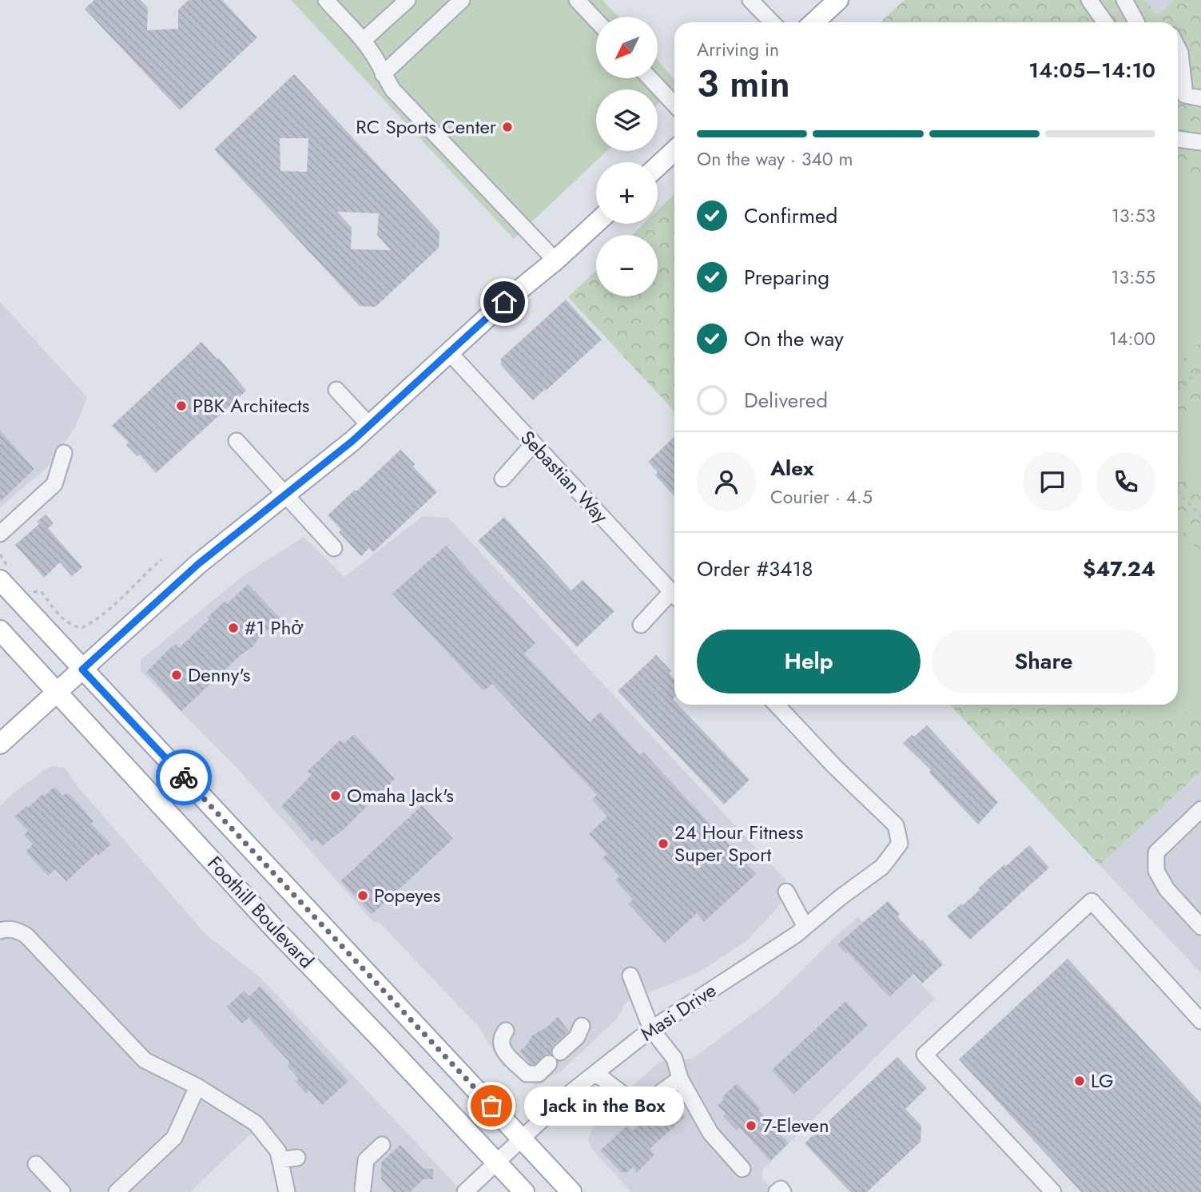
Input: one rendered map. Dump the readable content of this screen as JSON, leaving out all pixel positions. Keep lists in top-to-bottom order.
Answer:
{
  "streets": {
    "main road": ["Foothill Boulevard"],
    "street": ["Sebastian Way", "Masi Drive"]
  },
  "crossings": [
    ["Foothill Boulevard", "Masi Drive"]
  ],
  "places": [
    "RC Sports Center",
    "PBK Architects",
    "#1 Phở",
    "Denny's",
    "Omaha Jack's",
    "24 Hour Fitness Super Sport",
    "Popeyes",
    "LG",
    "Jack in the Box",
    "7-Eleven"
  ],
  "north": "bottom left",
  "page": {
    "map_buttons": ["+", "−"],
    "heading": ["3 min", "Arriving in", "14:05–14:10"],
    "panel": [
      "Alex",
      "Courier · 4.5",
      "Order #3418",
      "$47.24"
    ],
    "bar": "On the way · 340 m",
    "list": [
      ["Confirmed", "13:53"],
      ["Preparing", "13:55"],
      ["On the way", "14:00"],
      "Delivered"
    ],
    "buttons": ["Help", "Share"],
    "bubble": "Jack in the Box"
  }
}
